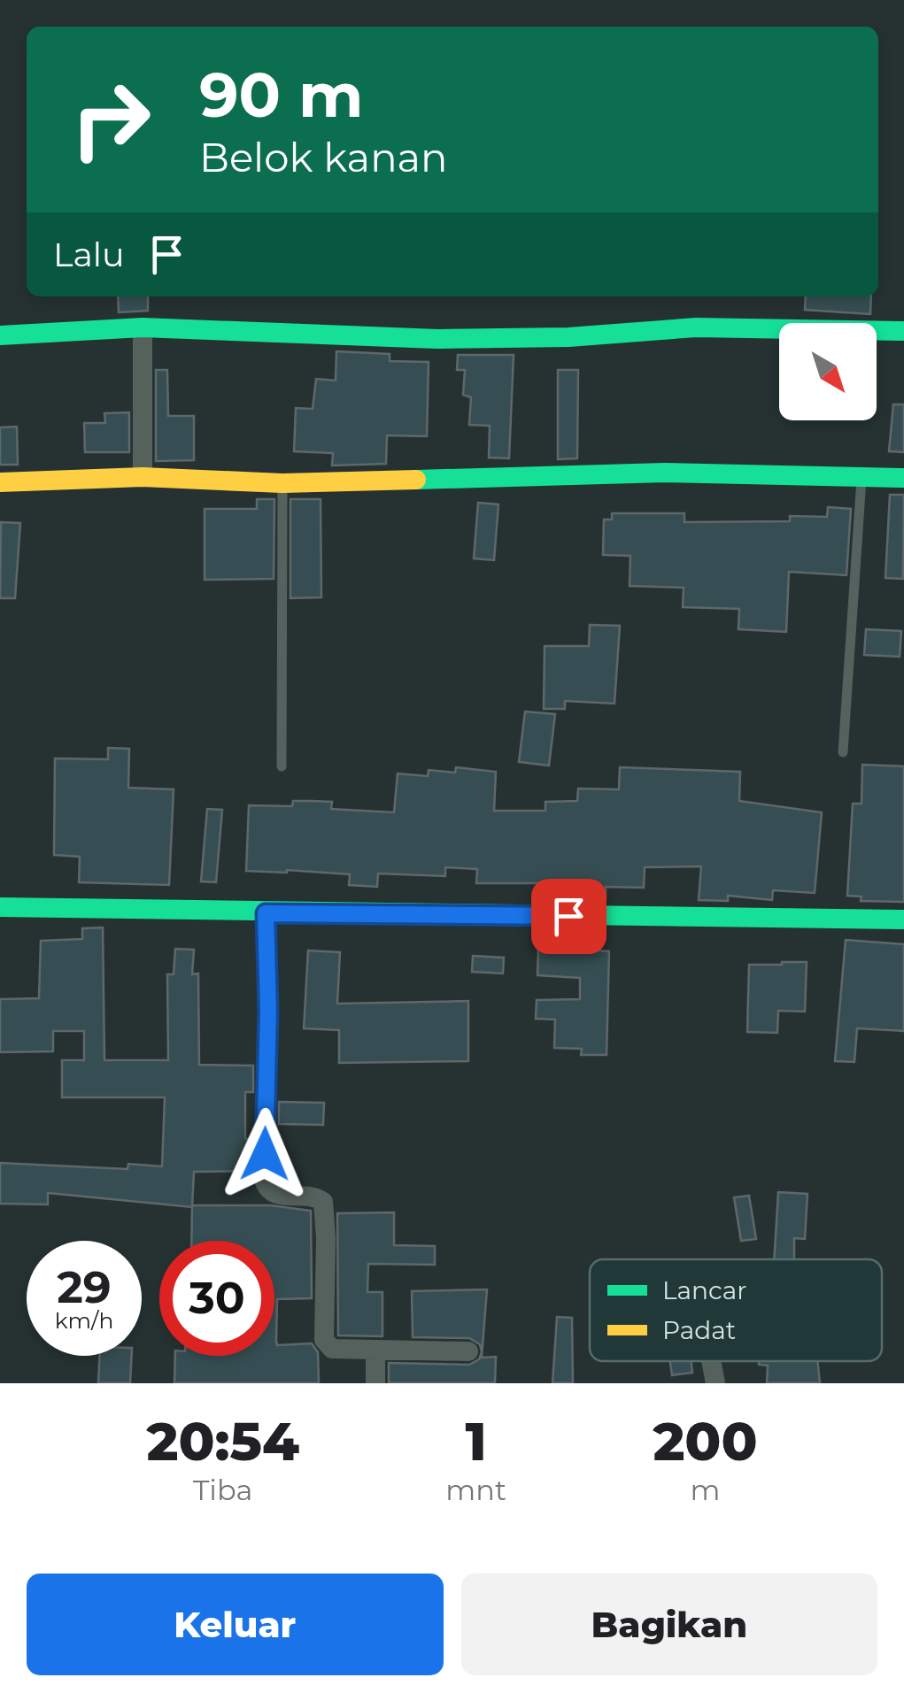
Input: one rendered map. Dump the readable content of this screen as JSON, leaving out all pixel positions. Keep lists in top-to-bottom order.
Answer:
{
  "legend": ["Lancar", "Padat"],
  "north": "bottom right",
  "page": {
    "turn": ["90 m", "Belok kanan"],
    "then": "Lalu",
    "speed": "29 km/h",
    "limit": "30",
    "eta": [
      "20:54",
      "Tiba",
      "1",
      "mnt",
      "200",
      "m"
    ],
    "buttons": ["Keluar", "Bagikan"]
  }
}
